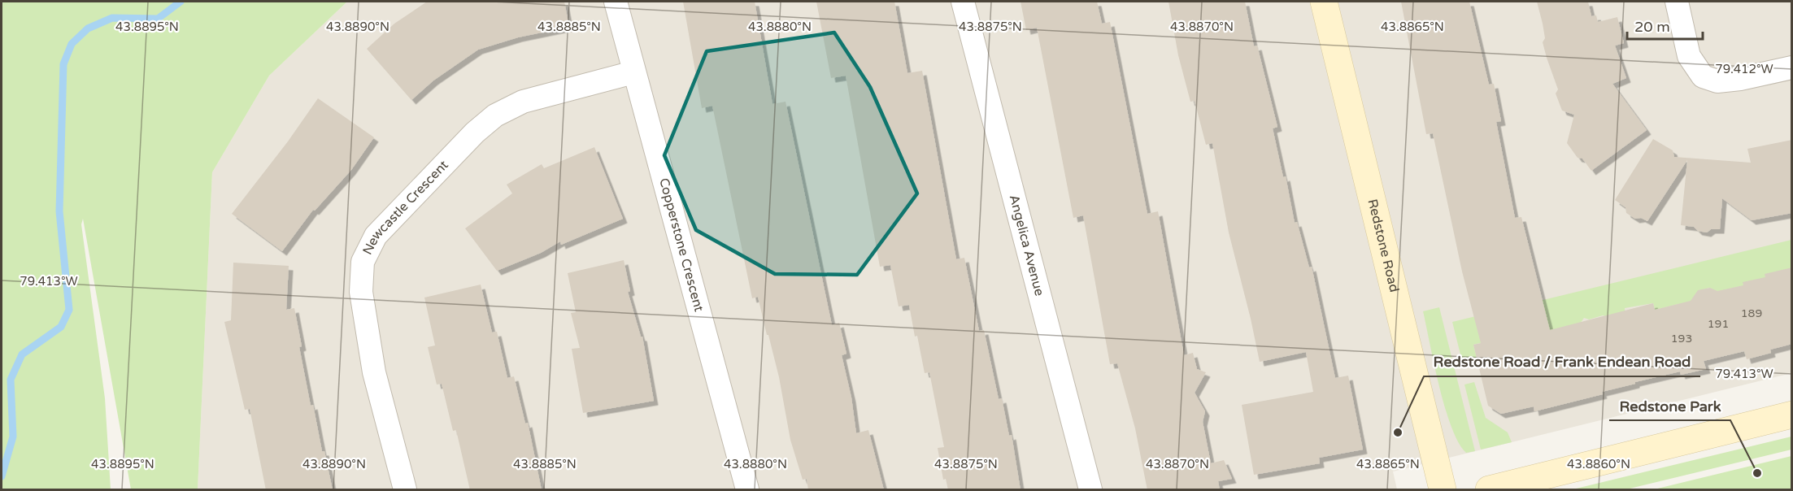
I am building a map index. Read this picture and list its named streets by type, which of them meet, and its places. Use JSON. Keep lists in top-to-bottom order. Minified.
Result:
{"streets":{"street":["Newcastle Crescent","Copperstone Crescent","Angelica Avenue","Redstone Road"]},"crossings":[["Newcastle Crescent","Copperstone Crescent"]],"places":["Redstone Road / Frank Endean Road","Redstone Park"],"house_numbers":["189","191","193"],"scale_bar":"20 m","coordinates":["43.8895°N","43.8890°N","43.8885°N","43.8880°N","43.8875°N","43.8870°N","43.8865°N","79.412°W","79.413°W","43.8860°N"]}
